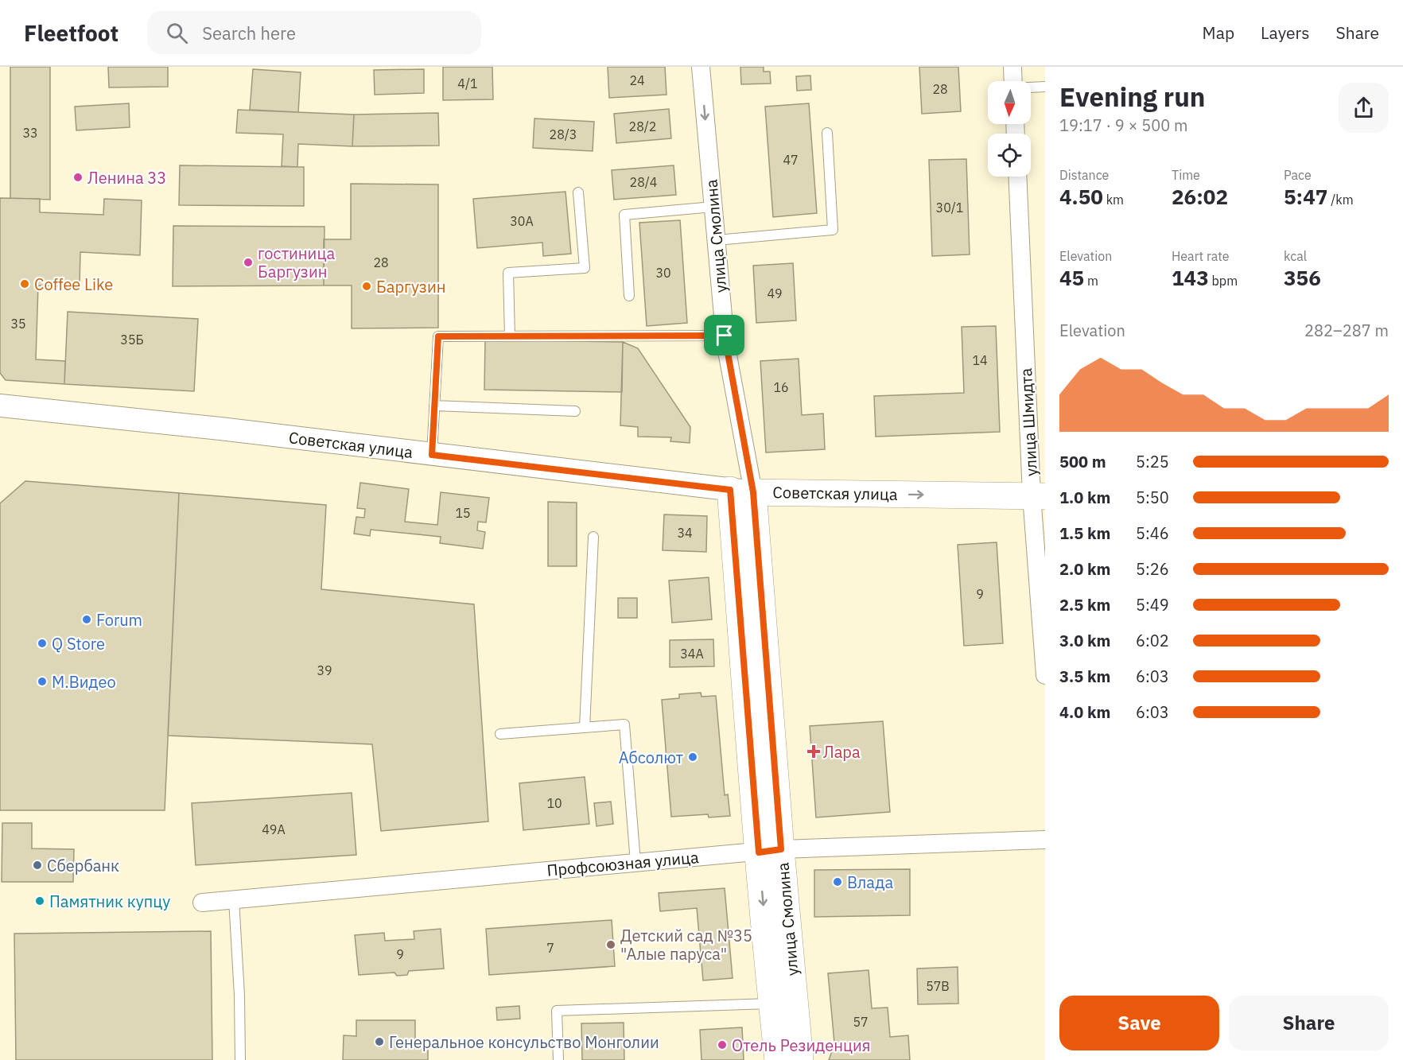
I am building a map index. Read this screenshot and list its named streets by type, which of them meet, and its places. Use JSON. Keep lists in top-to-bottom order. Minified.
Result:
{"streets":{"main road":["улица Смолина","Советская улица"],"street":["улица Шмидта","Профсоюзная улица"]},"crossings":[["улица Смолина","Советская улица"],["улица Смолина","Профсоюзная улица"],["улица Шмидта","Советская улица"]],"places":{"other":["Ленина 33","гостиница Баргузин","Coffee Like","Баргузин","Forum","Q Store","М.Видео","Абсолют","Сбербанк","Влада","Памятник купцу","Детский сад №35 \"Алые паруса\"","Генеральное консульство Монголии","Отель Резиденция"],"health":["Лара"]},"house_numbers":["24","4/1","28","28/2","33","28/3","47","28/4","30/1","30А","28","30","49","35","35Б","14","16","15","34","9","34А","39","10","49А","7","9","57В","57"],"north":"bottom","page":{"header":"Fleetfoot","search":"Search here","nav":["Map","Layers","Share"],"heading":["Evening run","19:17 · 9 × 500 m"],"stats":[["Distance","4.50 km"],["Time","26:02"],["Pace","5:47 /km"],["Elevation","45 m"],["Heart rate","143 bpm"],["kcal","356"]],"chart":["Elevation","282–287 m"],"list":[{"name":"500 m","note":"5:25"},{"name":"1.0 km","note":"5:50"},{"name":"1.5 km","note":"5:46"},{"name":"2.0 km","note":"5:26"},{"name":"2.5 km","note":"5:49"},{"name":"3.0 km","note":"6:02"},{"name":"3.5 km","note":"6:03"},{"name":"4.0 km","note":"6:03"}],"buttons":["Save","Share"]}}
